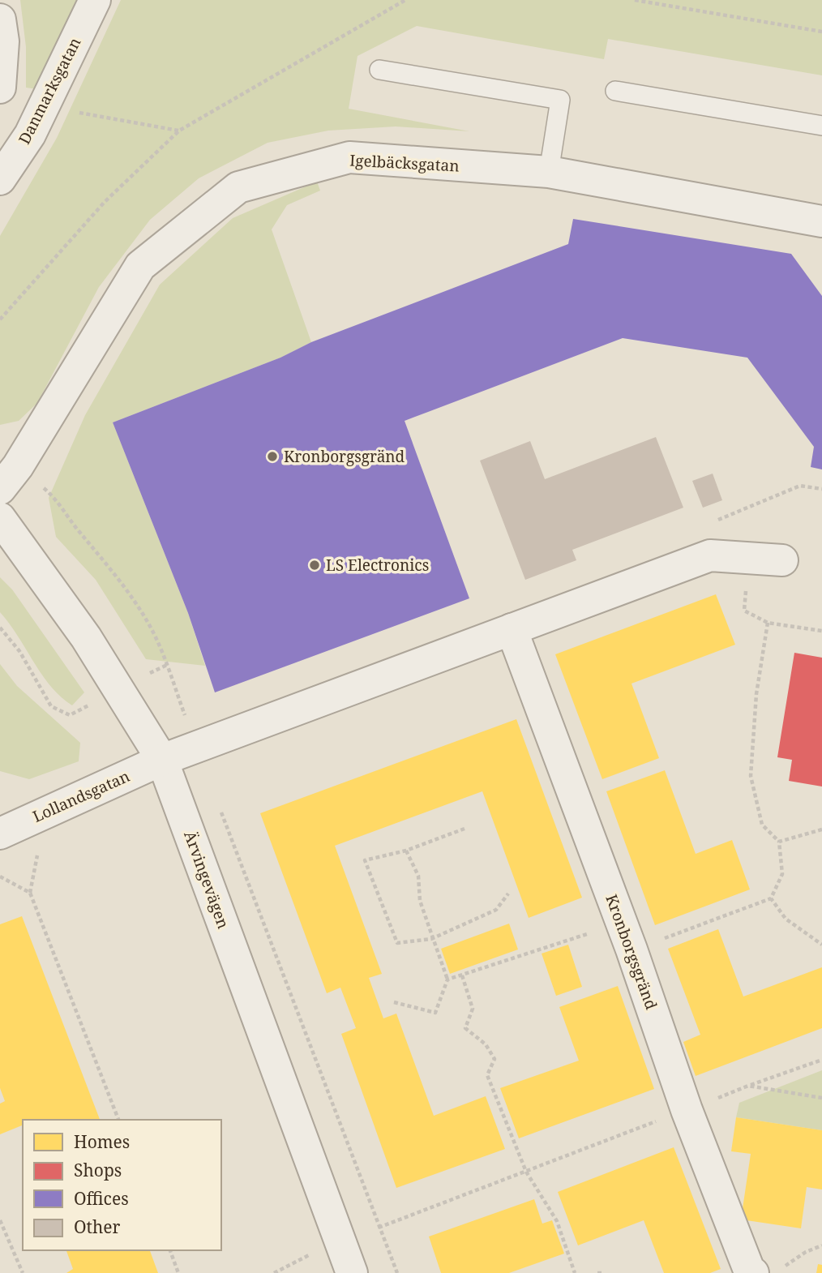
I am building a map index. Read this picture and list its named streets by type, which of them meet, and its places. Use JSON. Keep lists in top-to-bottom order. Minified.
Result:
{"streets":{"street":["Danmarksgatan","Igelbäcksgatan","Lollandsgatan","Ärvingevägen","Kronborgsgränd"]},"crossings":[["Lollandsgatan","Ärvingevägen"]],"places":["Kronborgsgränd","LS Electronics"],"legend":["Homes","Shops","Offices","Other"]}
